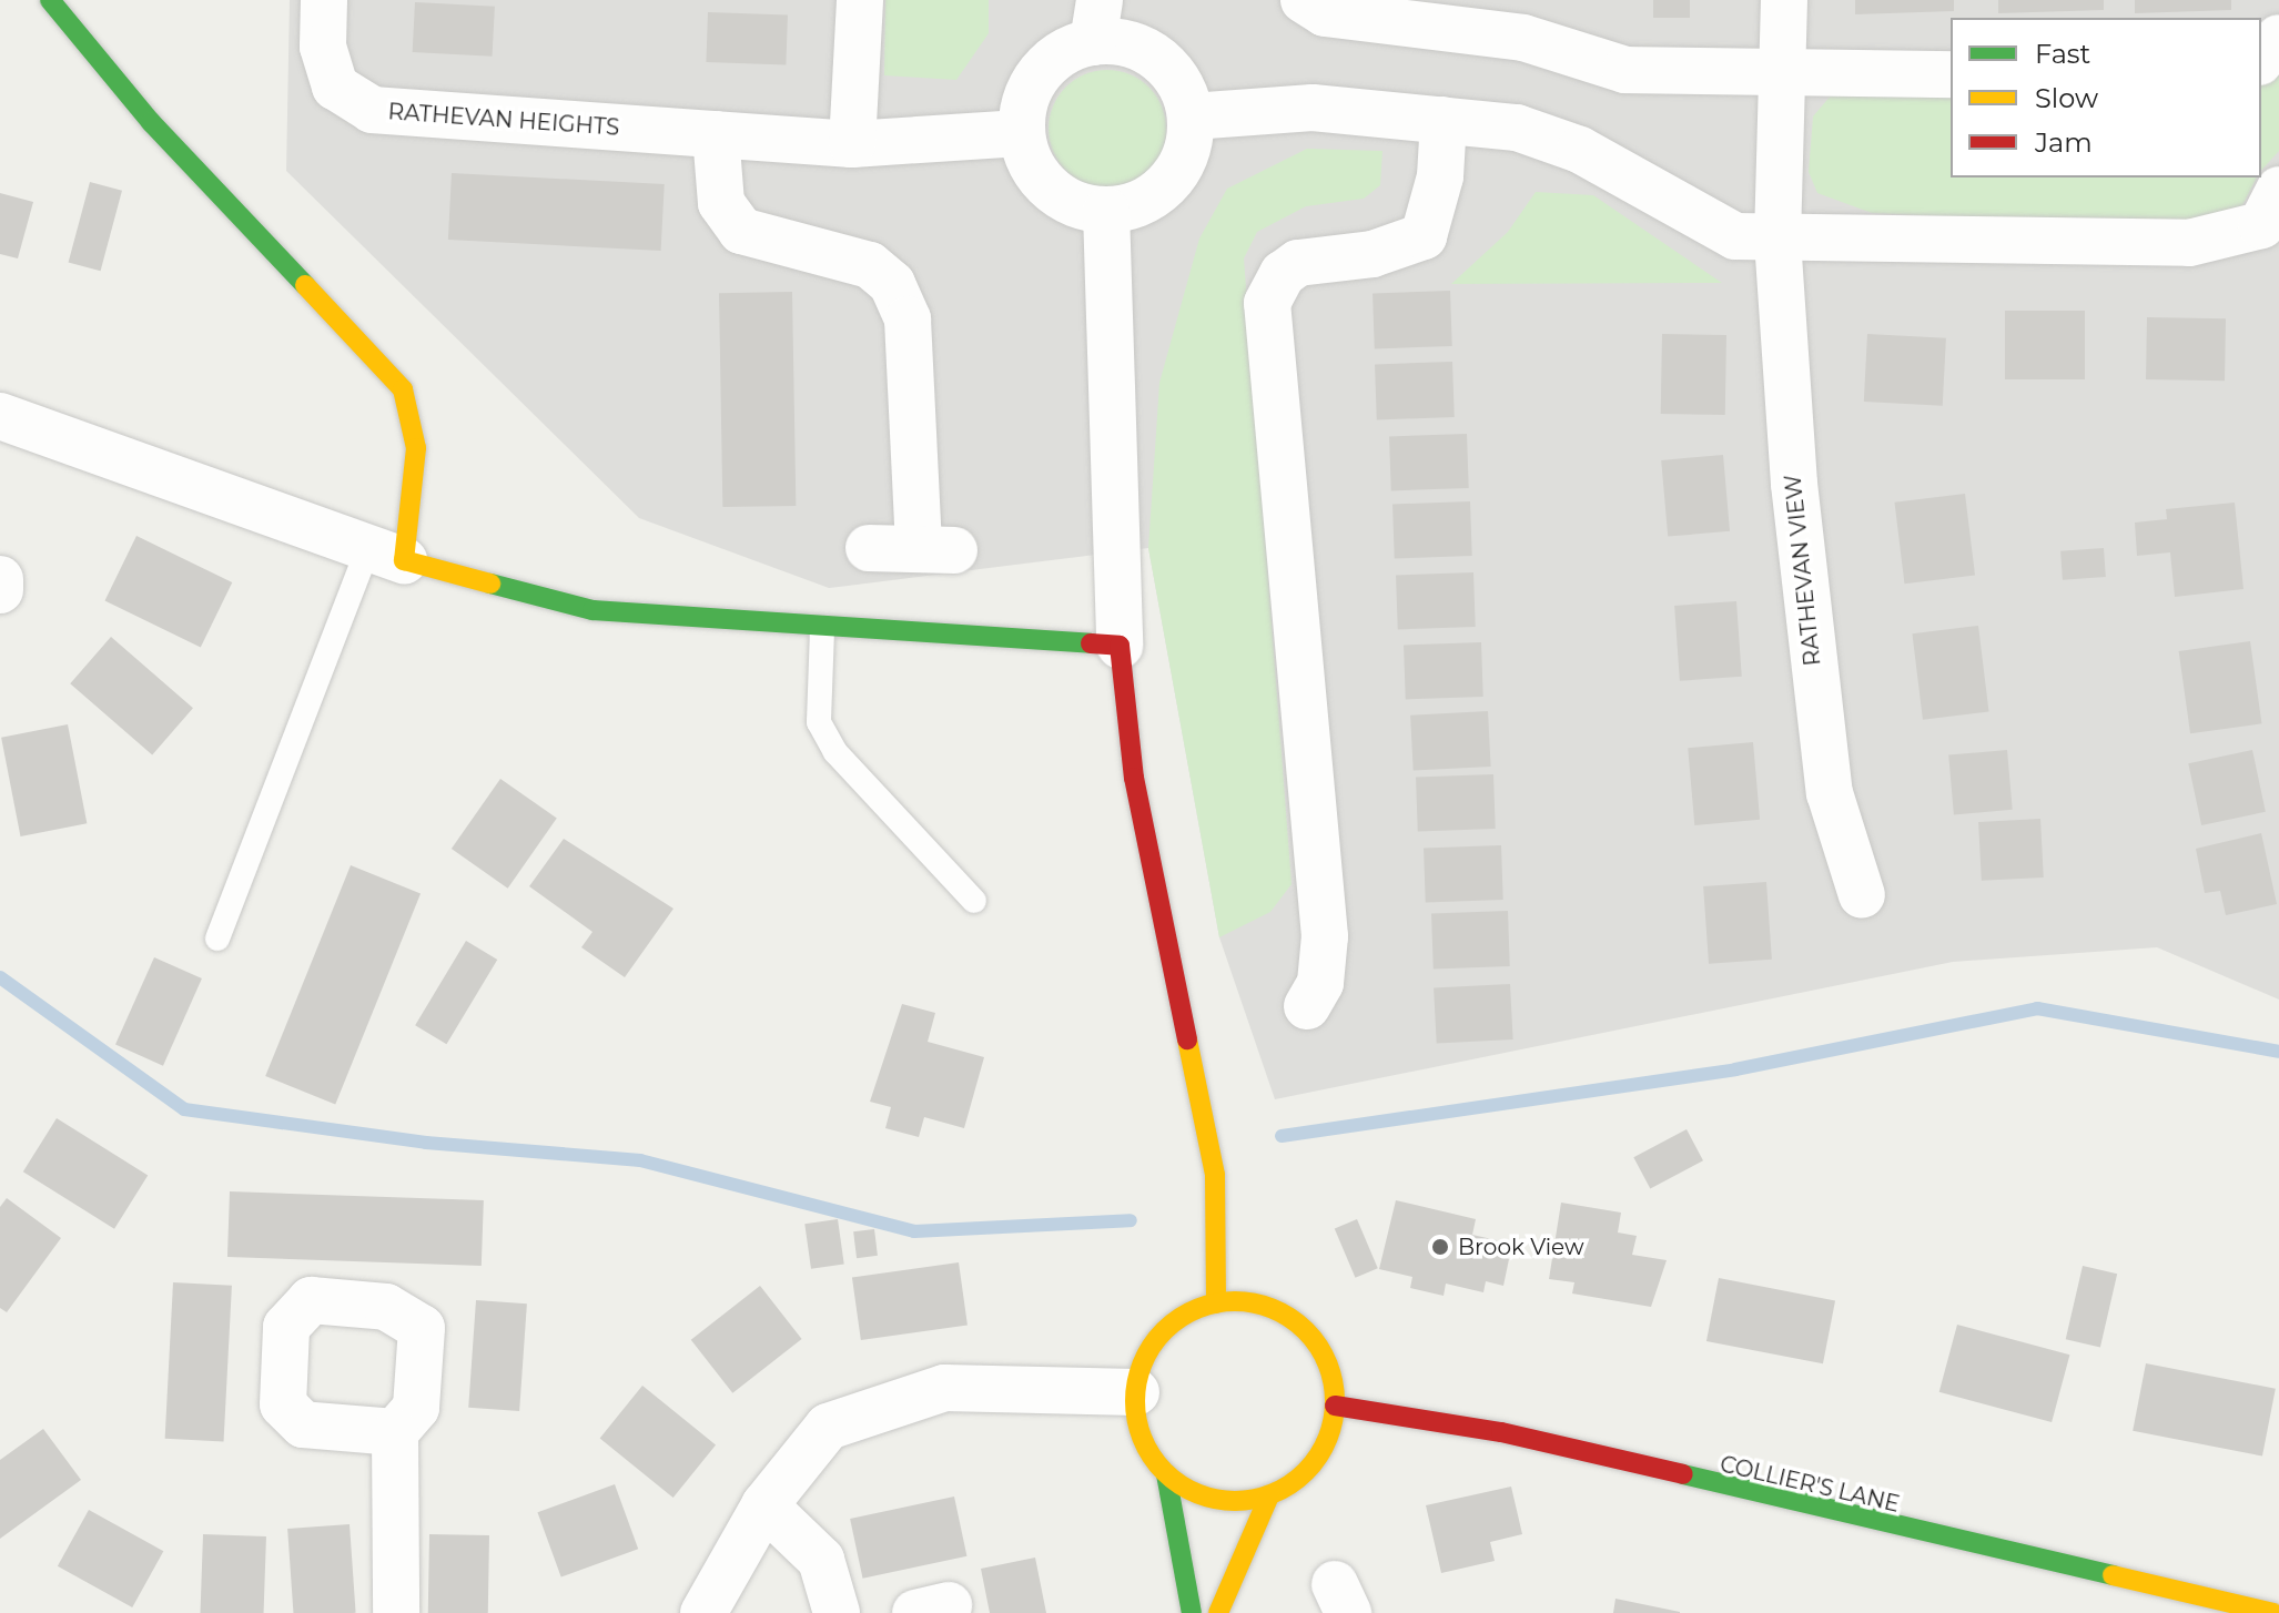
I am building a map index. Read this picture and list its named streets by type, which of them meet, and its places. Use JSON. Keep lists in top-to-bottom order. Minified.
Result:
{"streets":{"street":["RATHEVAN HEIGHTS","RATHEVAN VIEW","COLLIER'S LANE"]},"places":["Brook View"],"legend":["Fast","Slow","Jam"]}
